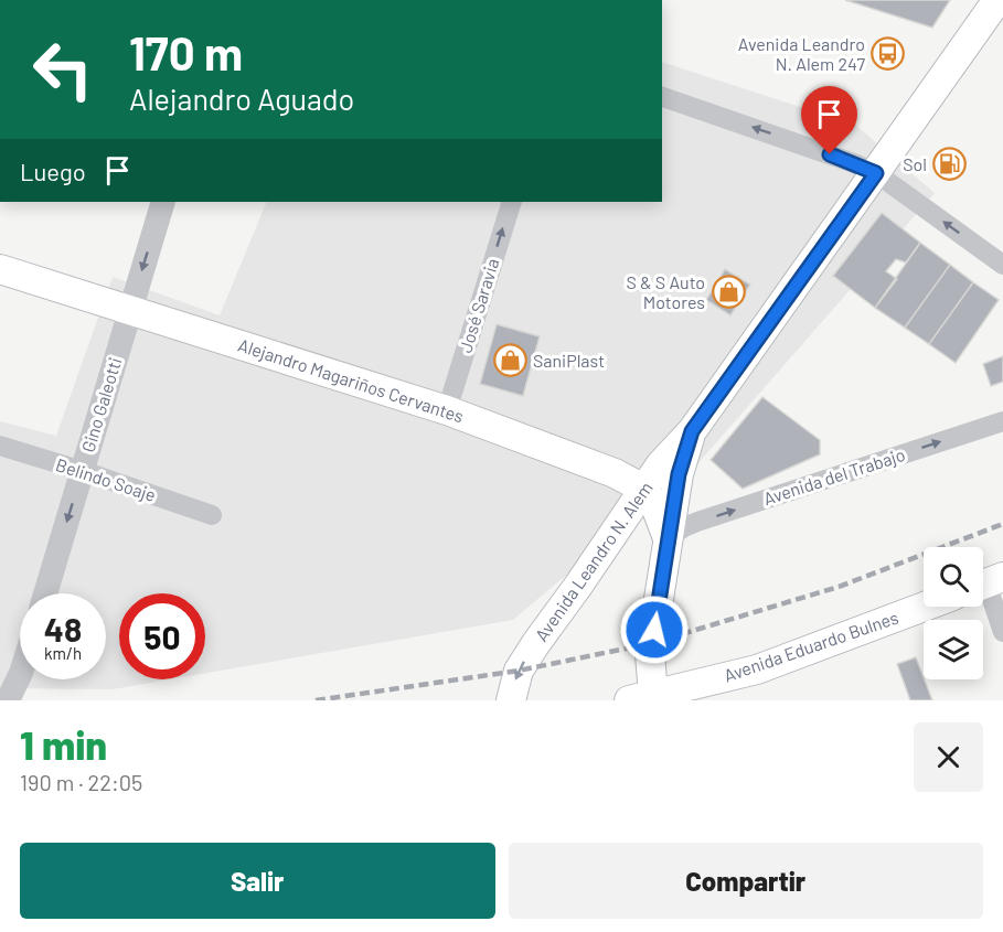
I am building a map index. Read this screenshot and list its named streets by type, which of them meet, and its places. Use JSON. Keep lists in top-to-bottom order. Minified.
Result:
{"streets":{"main road":["Alejandro Magariños Cervantes","Avenida Leandro N. Alem","Avenida Eduardo Bulnes"],"street":["José Saravia","Gino Galeotti","Avenida del Trabajo","Belindo Soaje"]},"crossings":[["José Saravia","Alejandro Magariños Cervantes"],["Alejandro Magariños Cervantes","Gino Galeotti"],["Alejandro Magariños Cervantes","Avenida Leandro N. Alem"],["Gino Galeotti","Belindo Soaje"],["Avenida del Trabajo","Avenida Leandro N. Alem"],["Avenida Leandro N. Alem","Avenida Eduardo Bulnes"]],"one_way":["José Saravia","Gino Galeotti","Avenida del Trabajo"],"places":{"bus stop":["Avenida Leandro N. Alem 247"],"fuel station":["Sol"],"shop":["S & S Auto Motores","SaniPlast"]},"page":{"turn":["170 m","Alejandro Aguado"],"then":"Luego","speed":"48 km/h","limit":"50","heading":["1 min","190 m · 22:05"],"buttons":["Salir","Compartir"]}}
